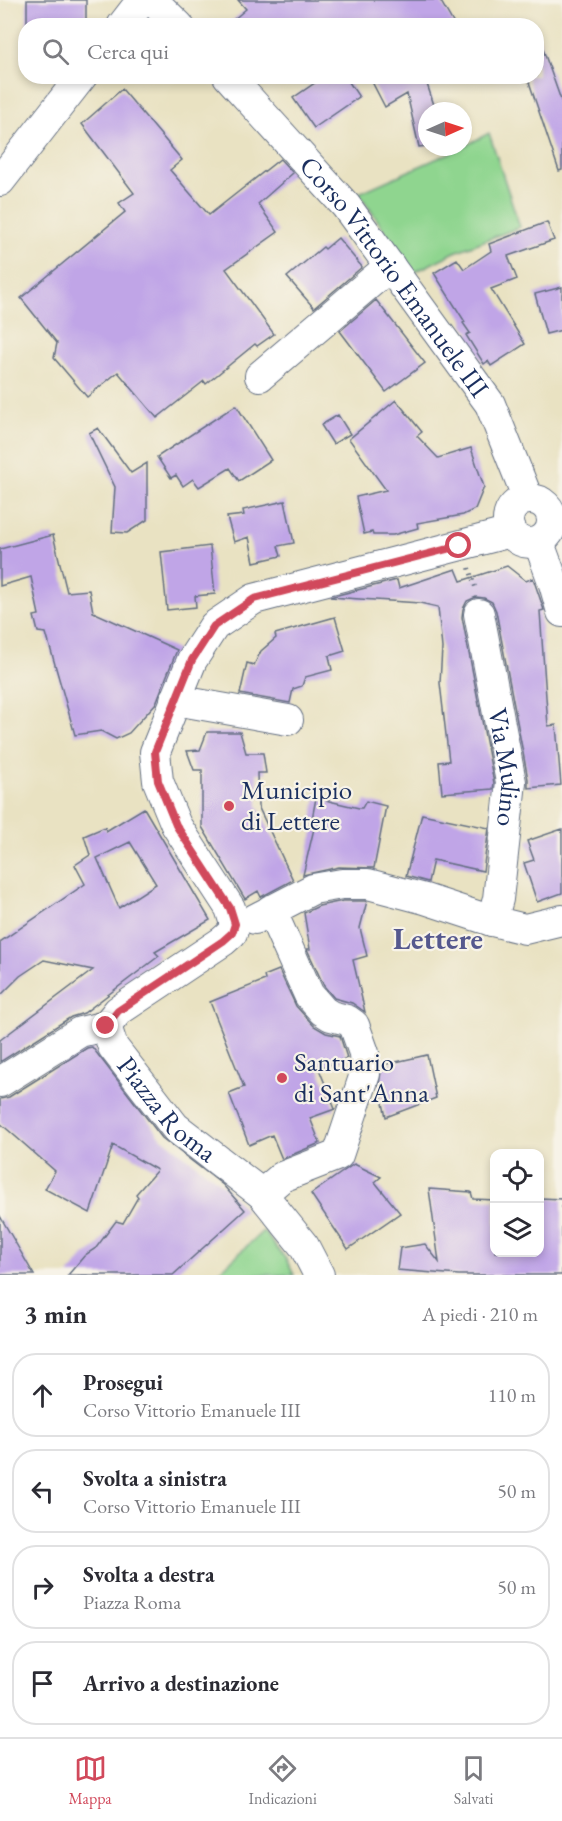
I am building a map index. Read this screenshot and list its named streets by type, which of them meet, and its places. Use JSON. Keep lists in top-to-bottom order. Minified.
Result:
{"streets":{"street":["Corso Vittorio Emanuele III","Via Mulino","Piazza Roma"]},"districts":["Lettere"],"places":["Municipio di Lettere","Santuario di Sant'Anna"],"north":"right","page":{"search":"Cerca qui","heading":["3 min","A piedi · 210 m"],"list":[["Prosegui","Corso Vittorio Emanuele III","110 m"],["Svolta a sinistra","Corso Vittorio Emanuele III","50 m"],["Svolta a destra","Piazza Roma","50 m"],"Arrivo a destinazione"],"nav":["Mappa","Indicazioni","Salvati"]}}
